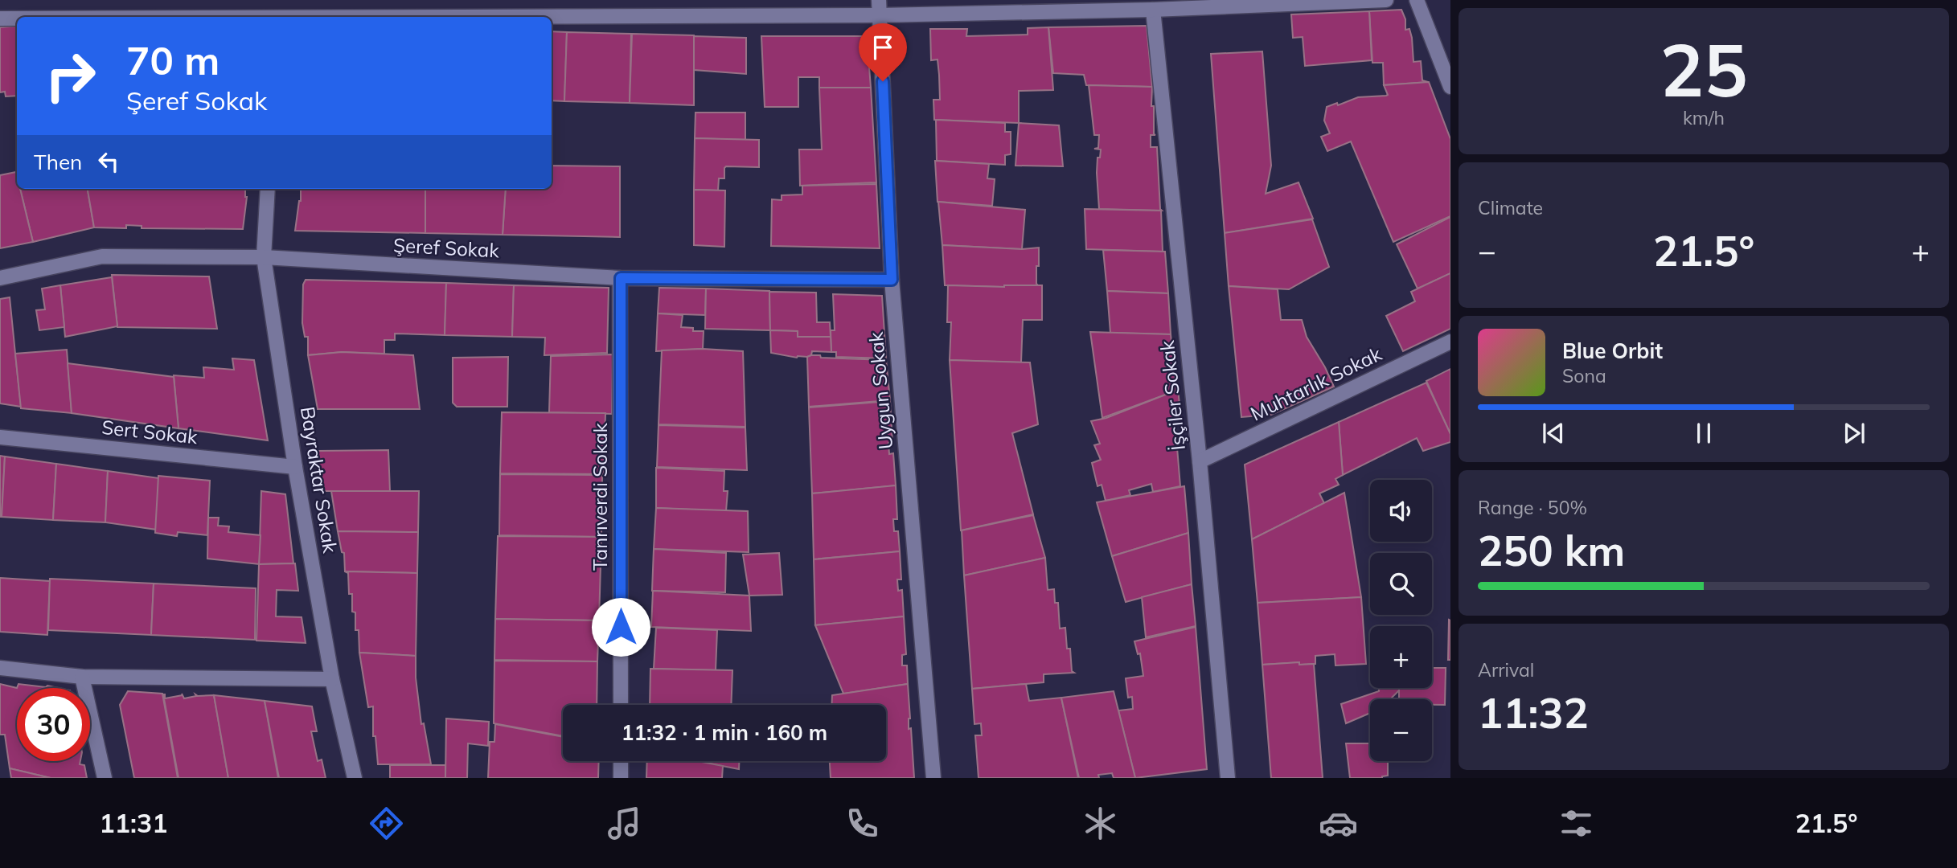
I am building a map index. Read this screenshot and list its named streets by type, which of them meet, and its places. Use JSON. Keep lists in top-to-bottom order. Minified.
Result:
{"streets":{"street":["Şeref Sokak","Muhtarlık Sokak","Uygun Sokak","İşçiler Sokak","Sert Sokak","Bayraktar Sokak","Tanrıverdi Sokak"]},"crossings":[["Şeref Sokak","Uygun Sokak"],["Şeref Sokak","Bayraktar Sokak"],["Şeref Sokak","Tanrıverdi Sokak"],["Muhtarlık Sokak","İşçiler Sokak"],["Sert Sokak","Bayraktar Sokak"]],"page":{"tile":[["25","km/h"],"Climate",["Range · 50%","250 km"],["Arrival","11:32"]],"turn":["70 m","Şeref Sokak"],"then":"Then","heat":["−","21.5°","+"],"song":["Blue Orbit","Sona"],"map_buttons":["+","−"],"limit":"30","trip":"11:32 · 1 min · 160 m","tabs":["11:31","21.5°"]}}
